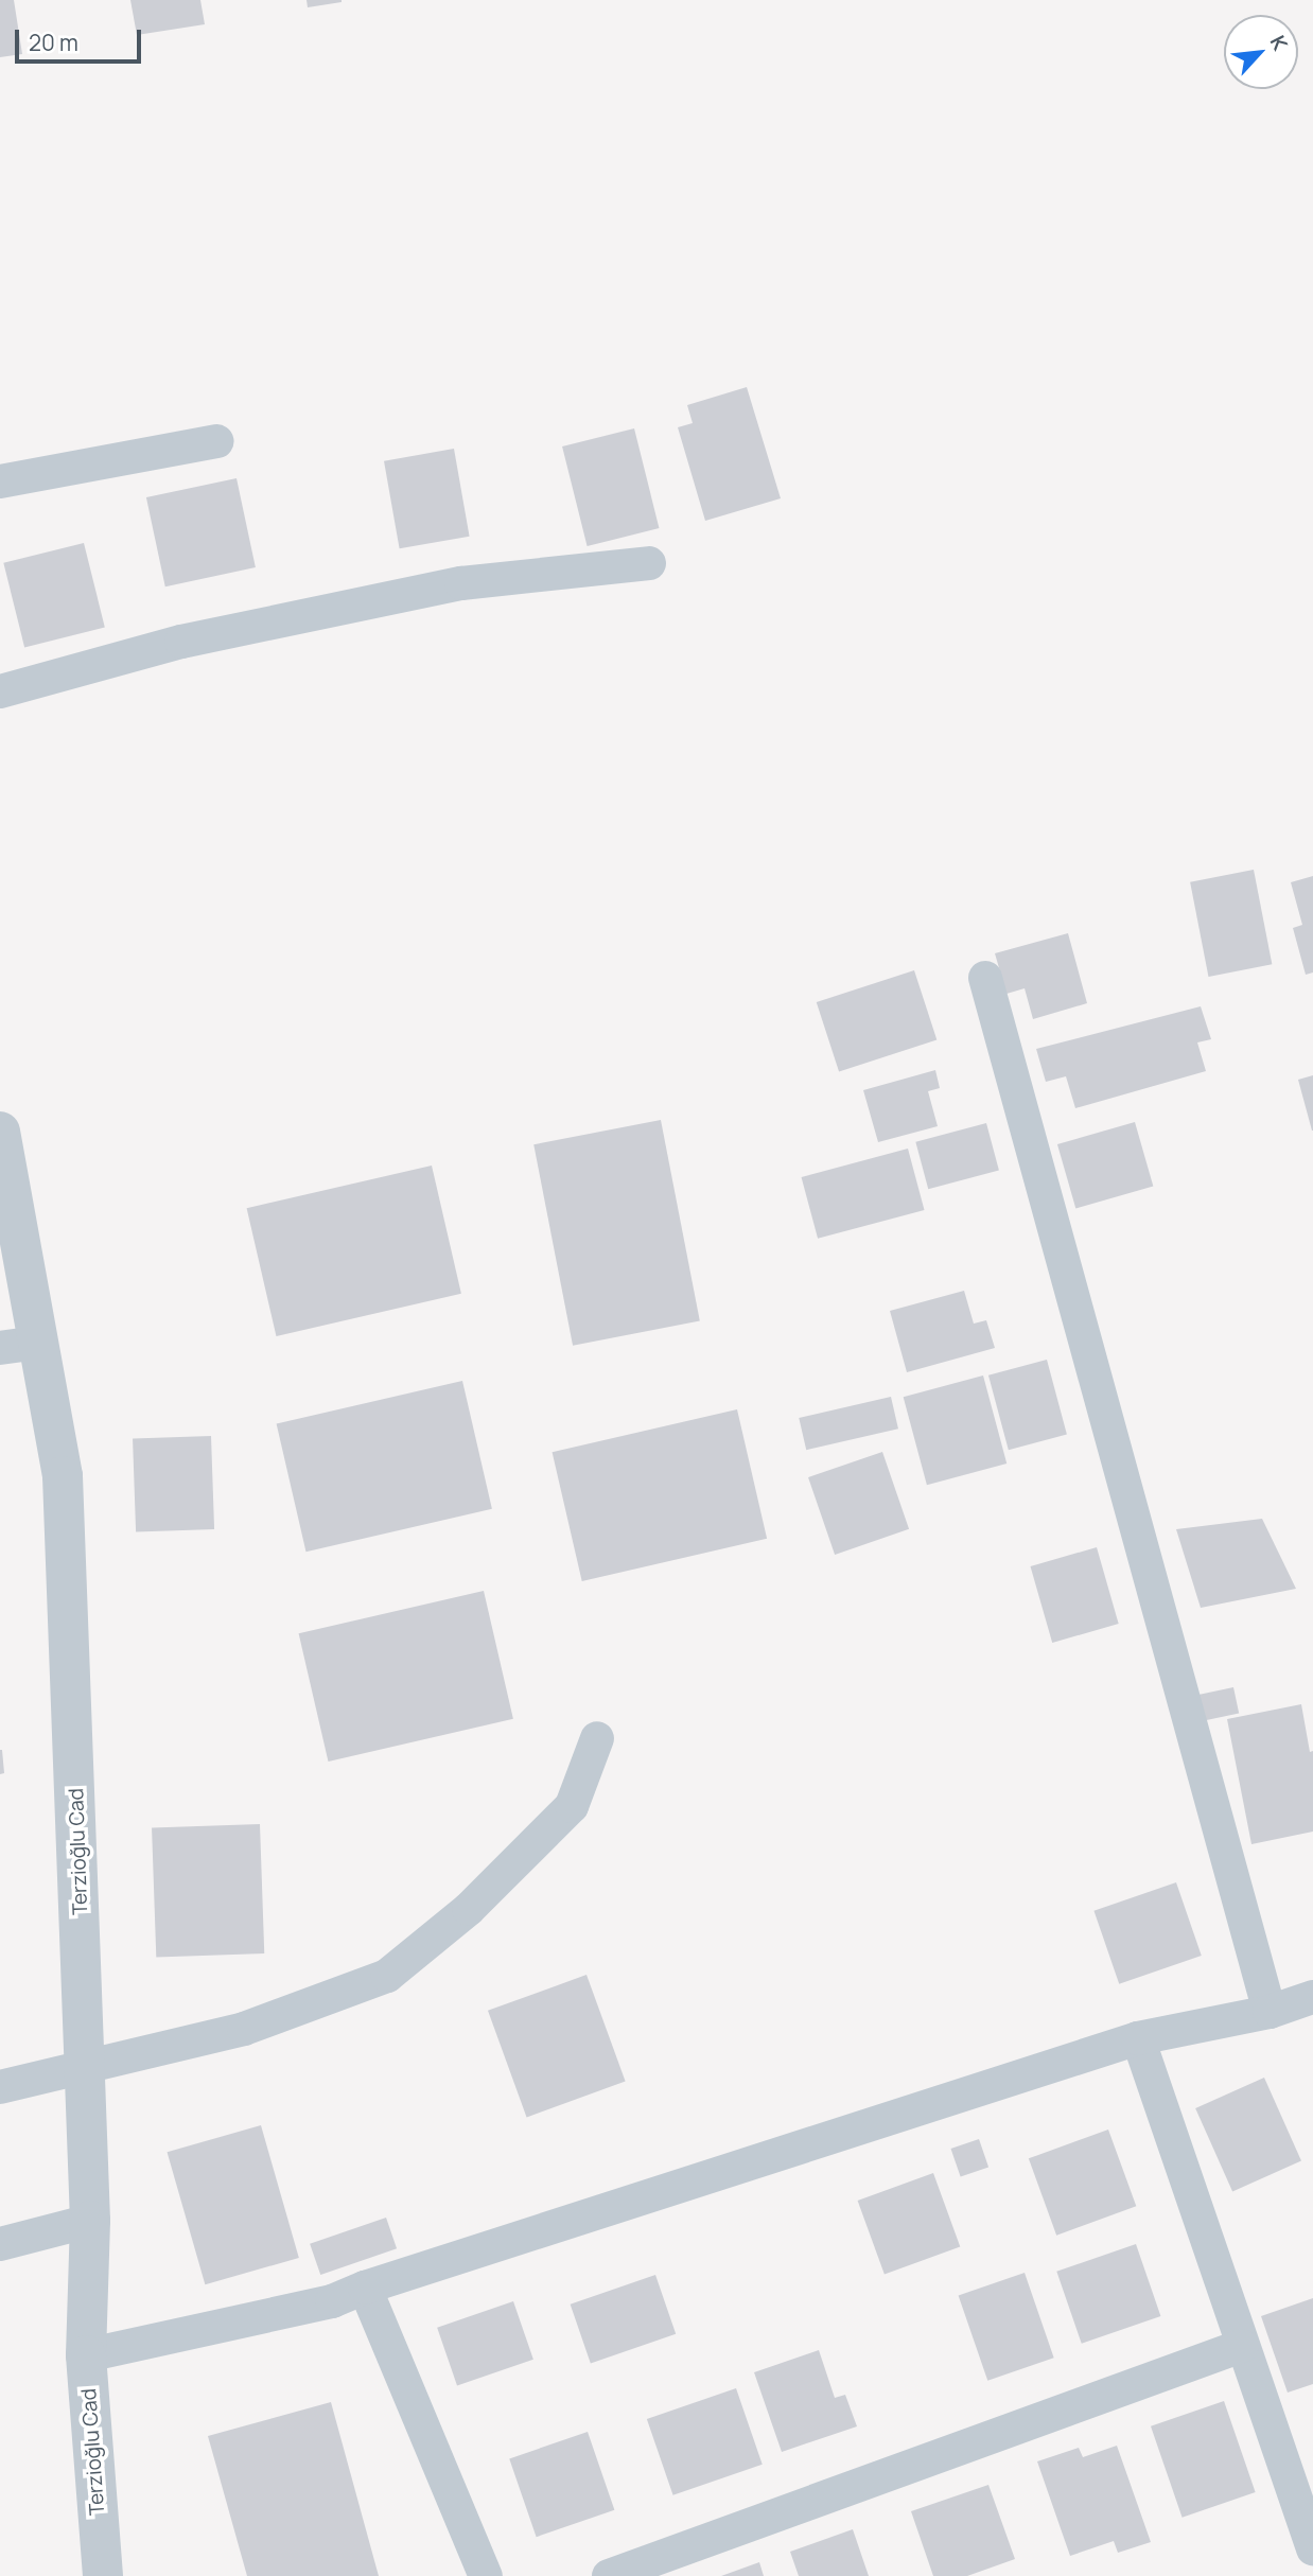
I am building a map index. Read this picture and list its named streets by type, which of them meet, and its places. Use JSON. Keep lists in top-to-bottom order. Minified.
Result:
{"streets":{"street":["Terzioğlu Cad"]},"scale_bar":"20 m","north":"top right"}
